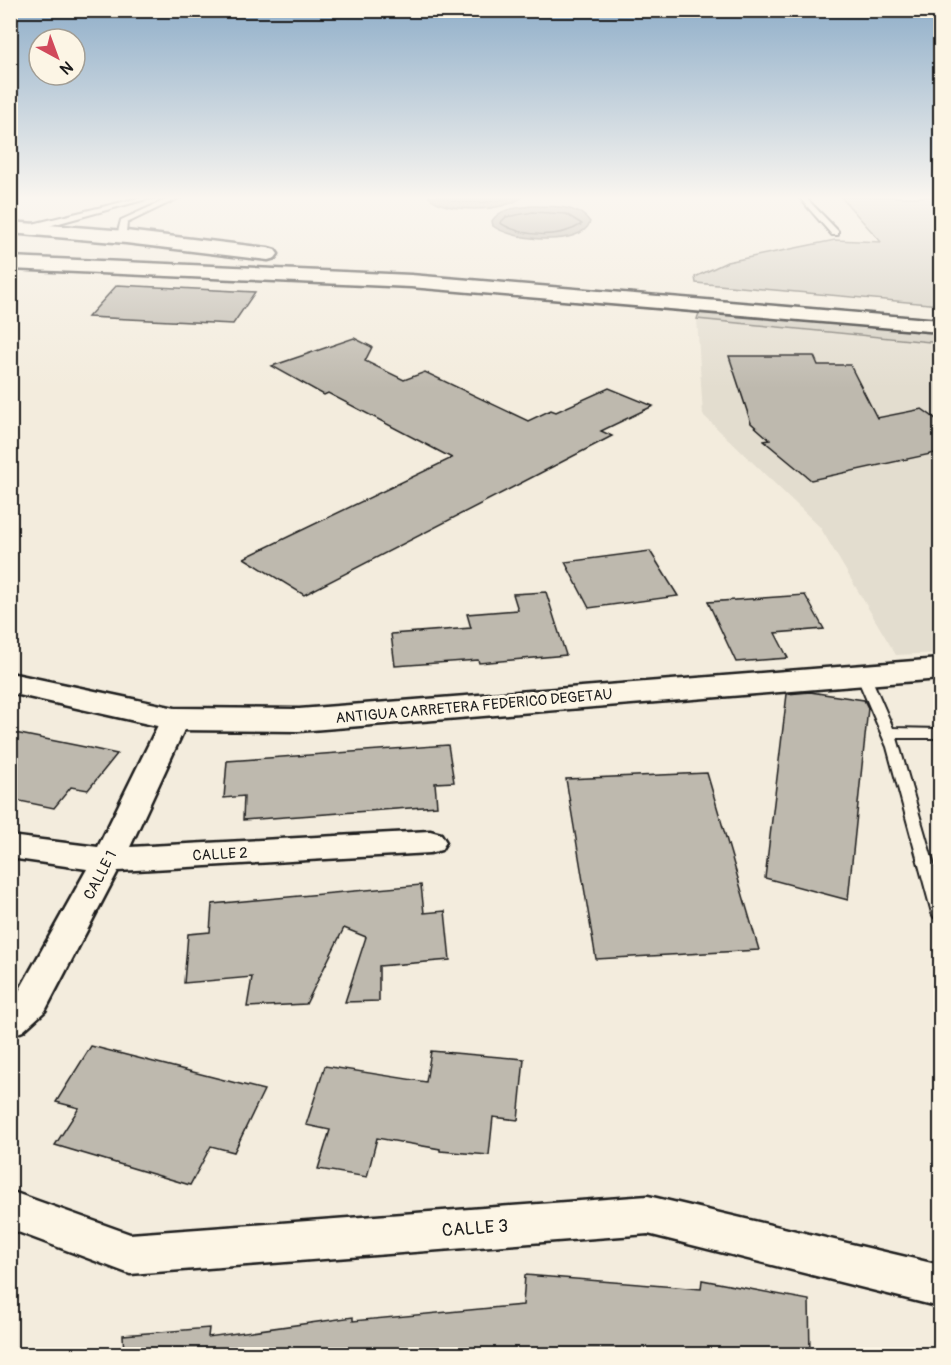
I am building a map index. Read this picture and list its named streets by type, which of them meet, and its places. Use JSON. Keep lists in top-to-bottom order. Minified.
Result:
{"streets":{"main road":["ANTIGUA CARRETERA FEDERICO DEGETAU"],"street":["CALLE 2","CALLE 1","CALLE 3"]},"crossings":[["ANTIGUA CARRETERA FEDERICO DEGETAU","CALLE 1"],["CALLE 2","CALLE 1"]],"north":"bottom right"}
